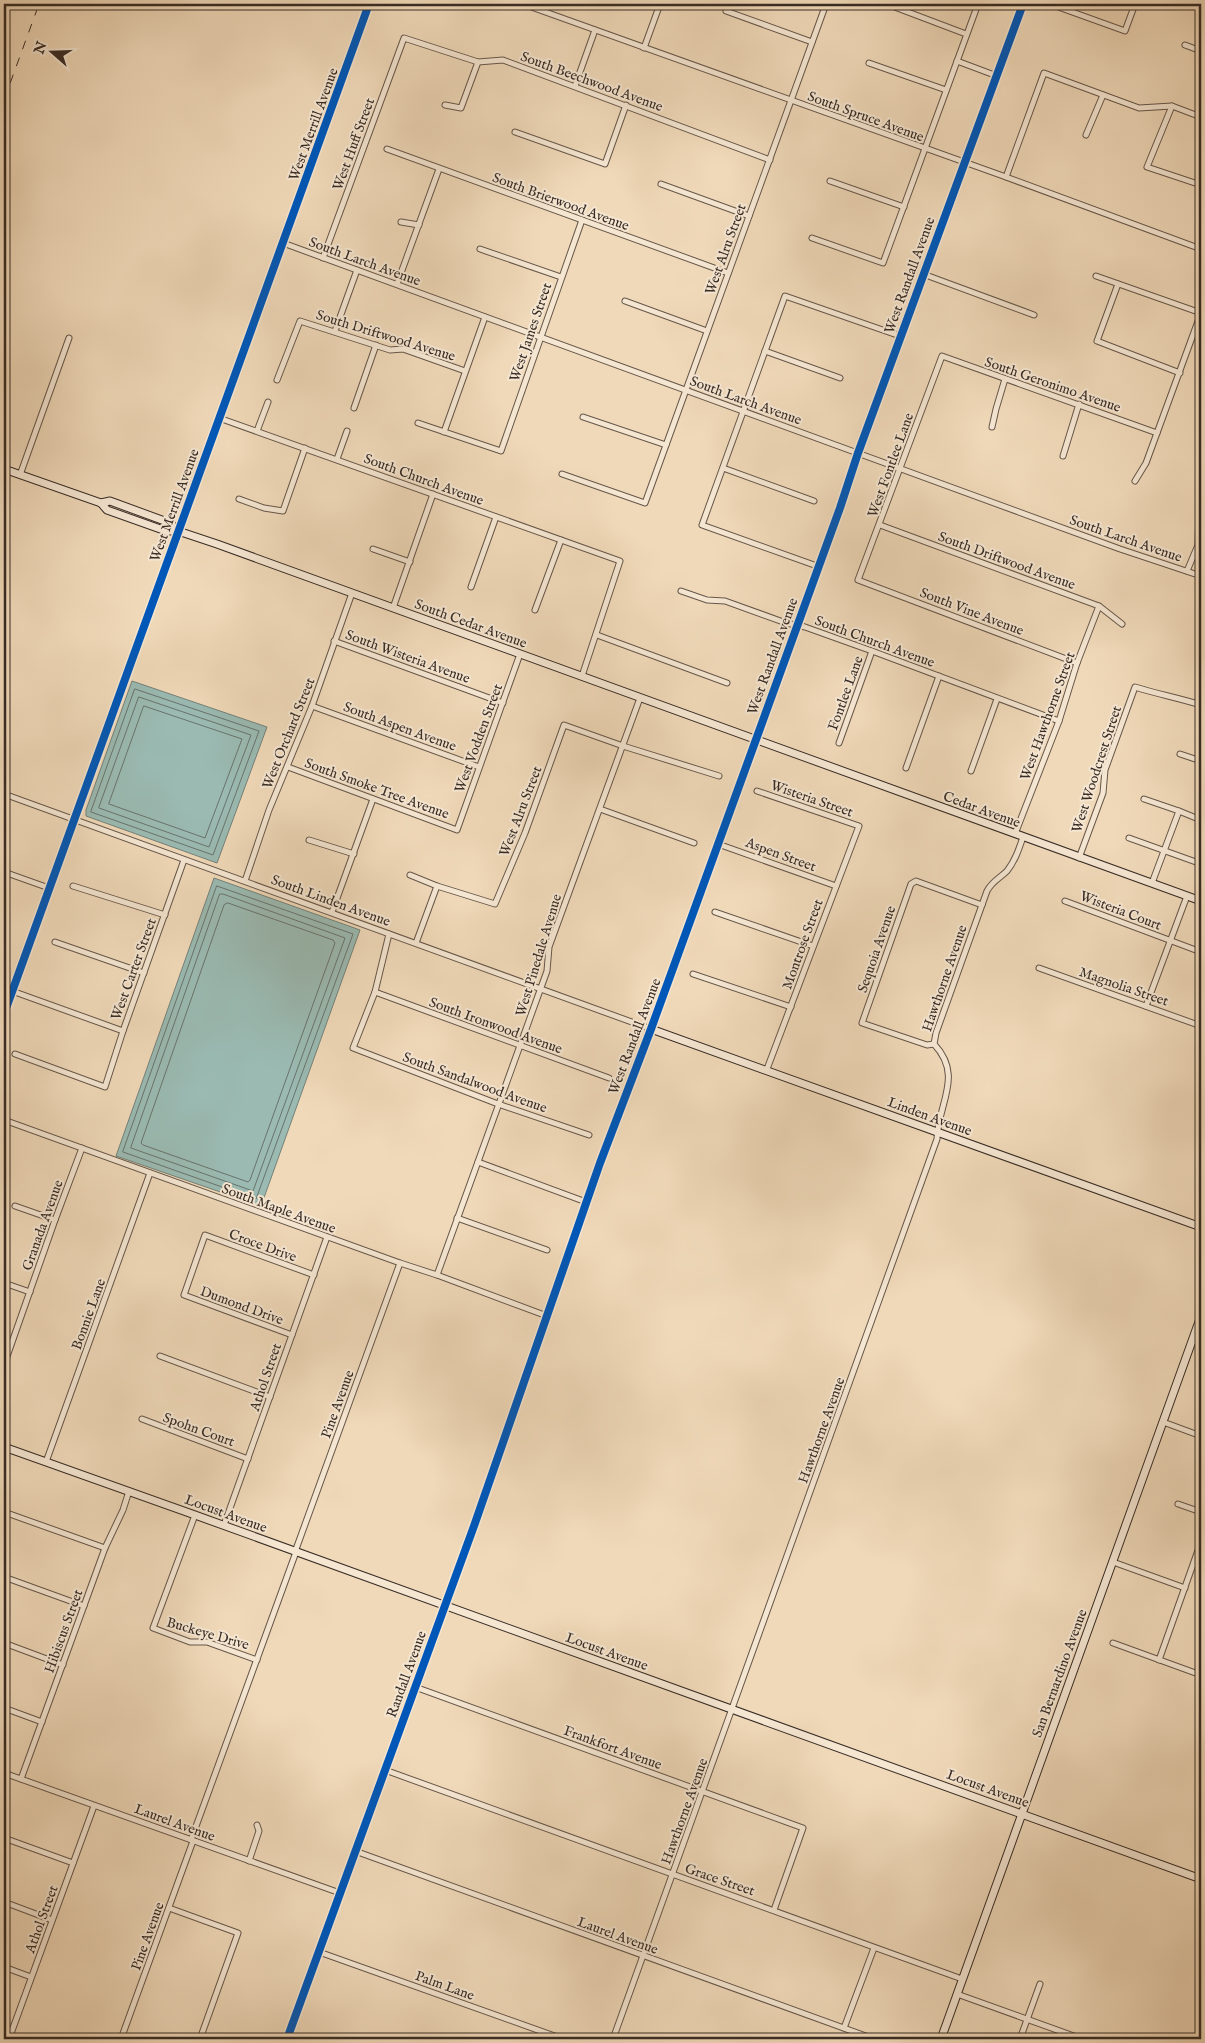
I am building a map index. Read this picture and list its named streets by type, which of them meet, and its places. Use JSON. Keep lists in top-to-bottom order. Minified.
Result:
{"streets":{"street":["South Beechwood Avenue","South Spruce Avenue","West Merrill Avenue","West Huff Street","South Brierwood Avenue","West Alru Street","South Larch Avenue","West Randall Avenue","West James Street","South Driftwood Avenue","South Geronimo Avenue","West Fontlee Lane","South Church Avenue","South Vine Avenue","South Cedar Avenue","South Wisteria Avenue","Fontlee Lane","West Hawthorne Street","South Aspen Avenue","West Orchard Street","West Vodden Street","West Woodcrest Street","South Smoke Tree Avenue","Wisteria Street","Cedar Avenue","Aspen Street","South Linden Avenue","Wisteria Court","Montrose Street","Sequoia Avenue","West Pinedale Avenue","West Carter Street","Hawthorne Avenue","Magnolia Street","South Ironwood Avenue","South Sandalwood Avenue","Linden Avenue","South Maple Avenue","Granada Avenue","Croce Drive","Dumond Drive","Bonnie Lane","Athol Street","Pine Avenue","Spohn Court","Locust Avenue","Hibiscus Street","Buckeye Drive","San Bernardino Avenue","Randall Avenue","Frankfort Avenue","Laurel Avenue","Grace Street","Palm Lane"]},"crossings":[["South Beechwood Avenue","West Huff Street"],["South Beechwood Avenue","West Alru Street"],["South Spruce Avenue","West Alru Street"],["South Spruce Avenue","West Randall Avenue"],["West Merrill Avenue","South Larch Avenue"],["West Merrill Avenue","South Church Avenue"],["West Merrill Avenue","South Cedar Avenue"],["West Merrill Avenue","South Linden Avenue"],["West Huff Street","South Larch Avenue"],["South Brierwood Avenue","West Alru Street"],["South Brierwood Avenue","West James Street"],["West Alru Street","South Larch Avenue"],["West Alru Street","West Pinedale Avenue"],["South Larch Avenue","West Randall Avenue"],["South Larch Avenue","West James Street"],["South Larch Avenue","West Fontlee Lane"],["West Randall Avenue","South Church Avenue"],["West Randall Avenue","South Cedar Avenue"],["West Randall Avenue","Cedar Avenue"],["West Randall Avenue","Aspen Street"],["West Randall Avenue","South Linden Avenue"],["West Randall Avenue","Linden Avenue"],["West Randall Avenue","South Maple Avenue"],["West Randall Avenue","Randall Avenue"],["South Driftwood Avenue","West Fontlee Lane"],["South Driftwood Avenue","West Hawthorne Street"],["South Geronimo Avenue","West Fontlee Lane"],["West Fontlee Lane","South Vine Avenue"],["South Church Avenue","Fontlee Lane"],["South Church Avenue","West Hawthorne Street"],["South Vine Avenue","West Hawthorne Street"],["South Cedar Avenue","West Orchard Street"],["South Cedar Avenue","West Vodden Street"],["South Cedar Avenue","Cedar Avenue"],["South Cedar Avenue","West Pinedale Avenue"],["South Wisteria Avenue","West Orchard Street"],["South Wisteria Avenue","West Vodden Street"],["West Hawthorne Street","Cedar Avenue"],["West Hawthorne Street","Hawthorne Avenue"],["South Aspen Avenue","West Orchard Street"],["South Aspen Avenue","West Vodden Street"],["West Orchard Street","South Smoke Tree Avenue"],["West Orchard Street","South Linden Avenue"],["West Vodden Street","South Smoke Tree Avenue"],["West Woodcrest Street","Cedar Avenue"],["Wisteria Street","Montrose Street"],["Cedar Avenue","Hawthorne Avenue"],["Aspen Street","Montrose Street"],["South Linden Avenue","West Pinedale Avenue"],["South Linden Avenue","West Carter Street"],["South Linden Avenue","Linden Avenue"],["Montrose Street","Linden Avenue"],["Sequoia Avenue","Hawthorne Avenue"],["West Pinedale Avenue","South Ironwood Avenue"],["West Pinedale Avenue","South Sandalwood Avenue"],["West Pinedale Avenue","South Maple Avenue"],["Hawthorne Avenue","Linden Avenue"],["Hawthorne Avenue","Locust Avenue"],["Hawthorne Avenue","Frankfort Avenue"],["Hawthorne Avenue","Laurel Avenue"],["Hawthorne Avenue","Grace Street"],["South Ironwood Avenue","South Sandalwood Avenue"],["South Maple Avenue","Granada Avenue"],["South Maple Avenue","Bonnie Lane"],["South Maple Avenue","Athol Street"],["South Maple Avenue","Pine Avenue"],["South Maple Avenue","Randall Avenue"],["Croce Drive","Dumond Drive"],["Croce Drive","Athol Street"],["Dumond Drive","Athol Street"],["Bonnie Lane","Locust Avenue"],["Athol Street","Spohn Court"],["Athol Street","Locust Avenue"],["Athol Street","Laurel Avenue"],["Pine Avenue","Locust Avenue"],["Pine Avenue","Buckeye Drive"],["Pine Avenue","Laurel Avenue"],["Locust Avenue","Hibiscus Street"],["Locust Avenue","Buckeye Drive"],["Locust Avenue","San Bernardino Avenue"],["Locust Avenue","Randall Avenue"],["Hibiscus Street","Laurel Avenue"],["San Bernardino Avenue","Grace Street"],["Randall Avenue","Frankfort Avenue"],["Randall Avenue","Laurel Avenue"],["Randall Avenue","Grace Street"],["Randall Avenue","Palm Lane"],["Frankfort Avenue","Grace Street"]],"north":"left"}
